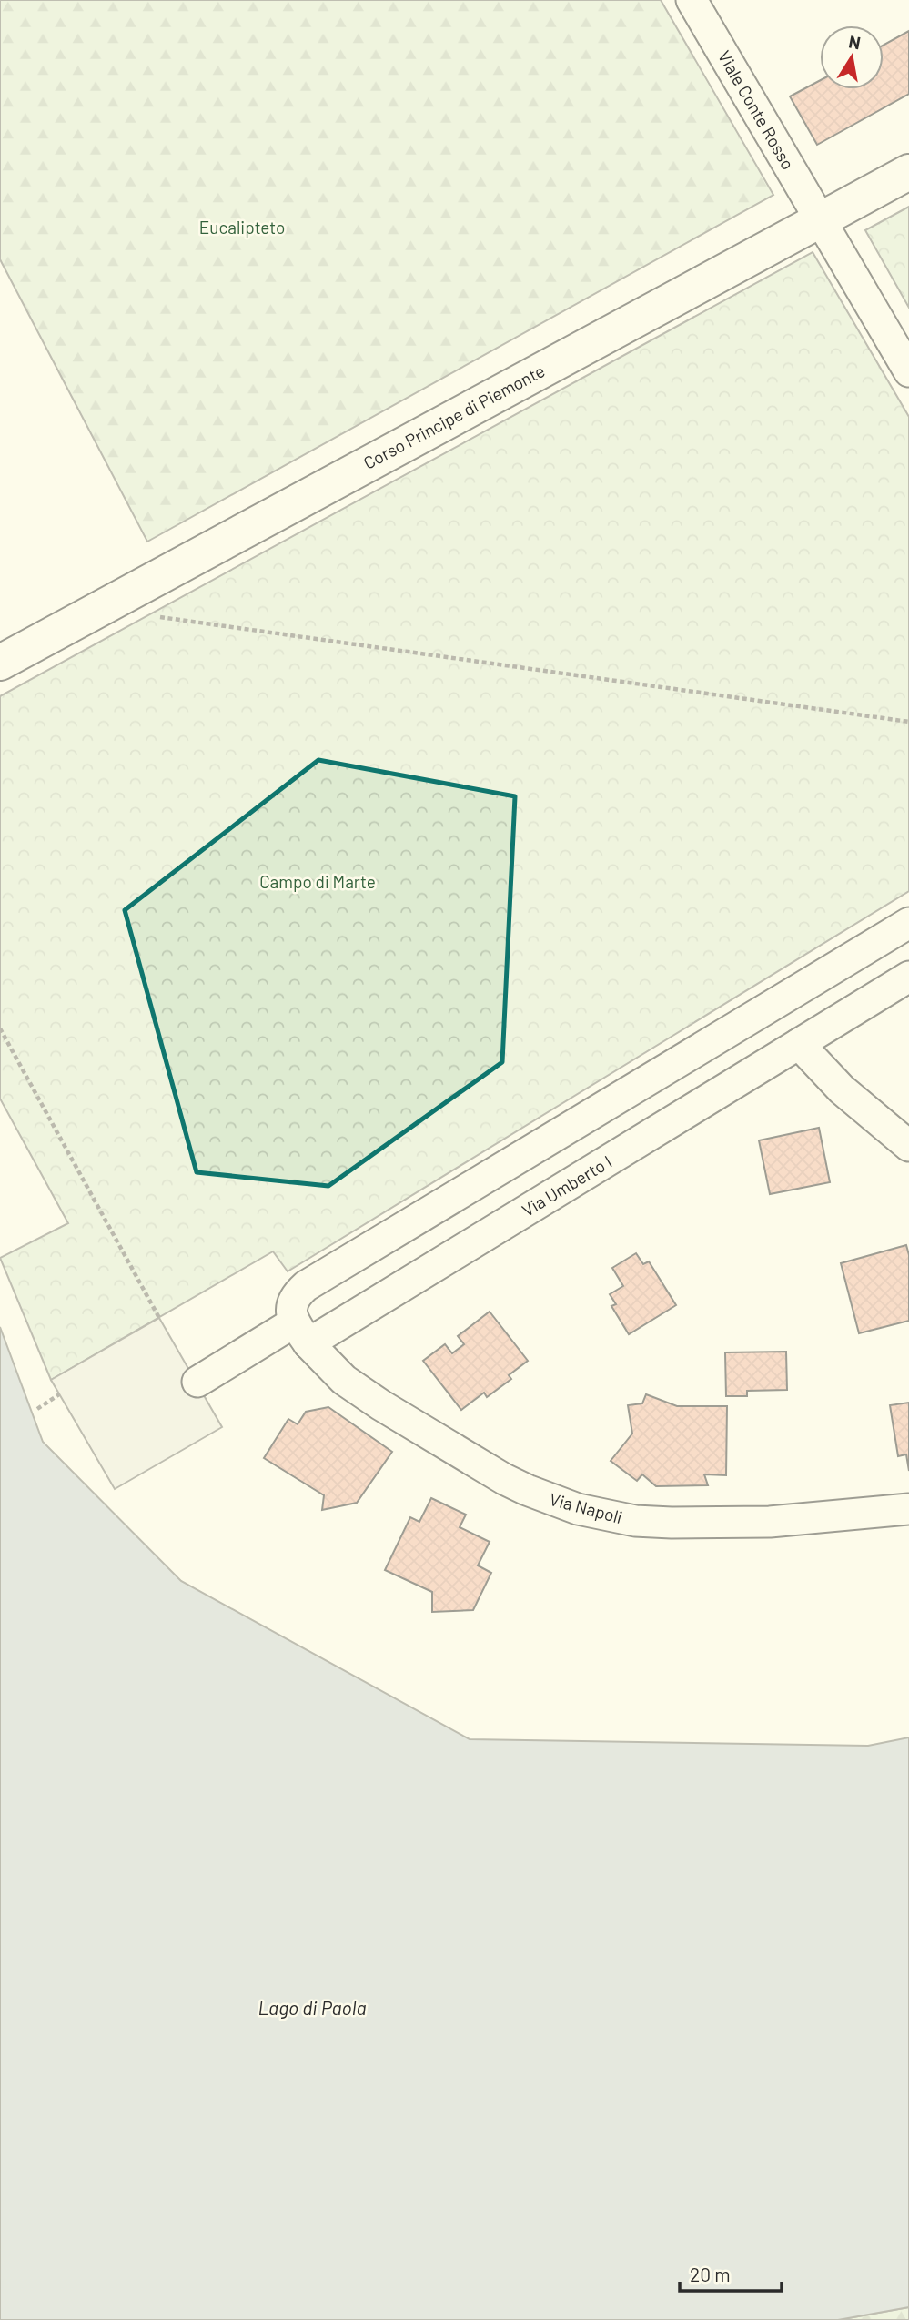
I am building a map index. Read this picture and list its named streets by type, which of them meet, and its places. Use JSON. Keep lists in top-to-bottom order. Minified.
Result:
{"streets":{"street":["Viale Conte Rosso","Corso Principe di Piemonte","Via Umberto I","Via Napoli"]},"crossings":[["Viale Conte Rosso","Corso Principe di Piemonte"],["Via Umberto I","Via Napoli"]],"water":["Lago di Paola"],"parks":["Eucalipteto","Campo di Marte"],"scale_bar":"20 m","north":"top"}
